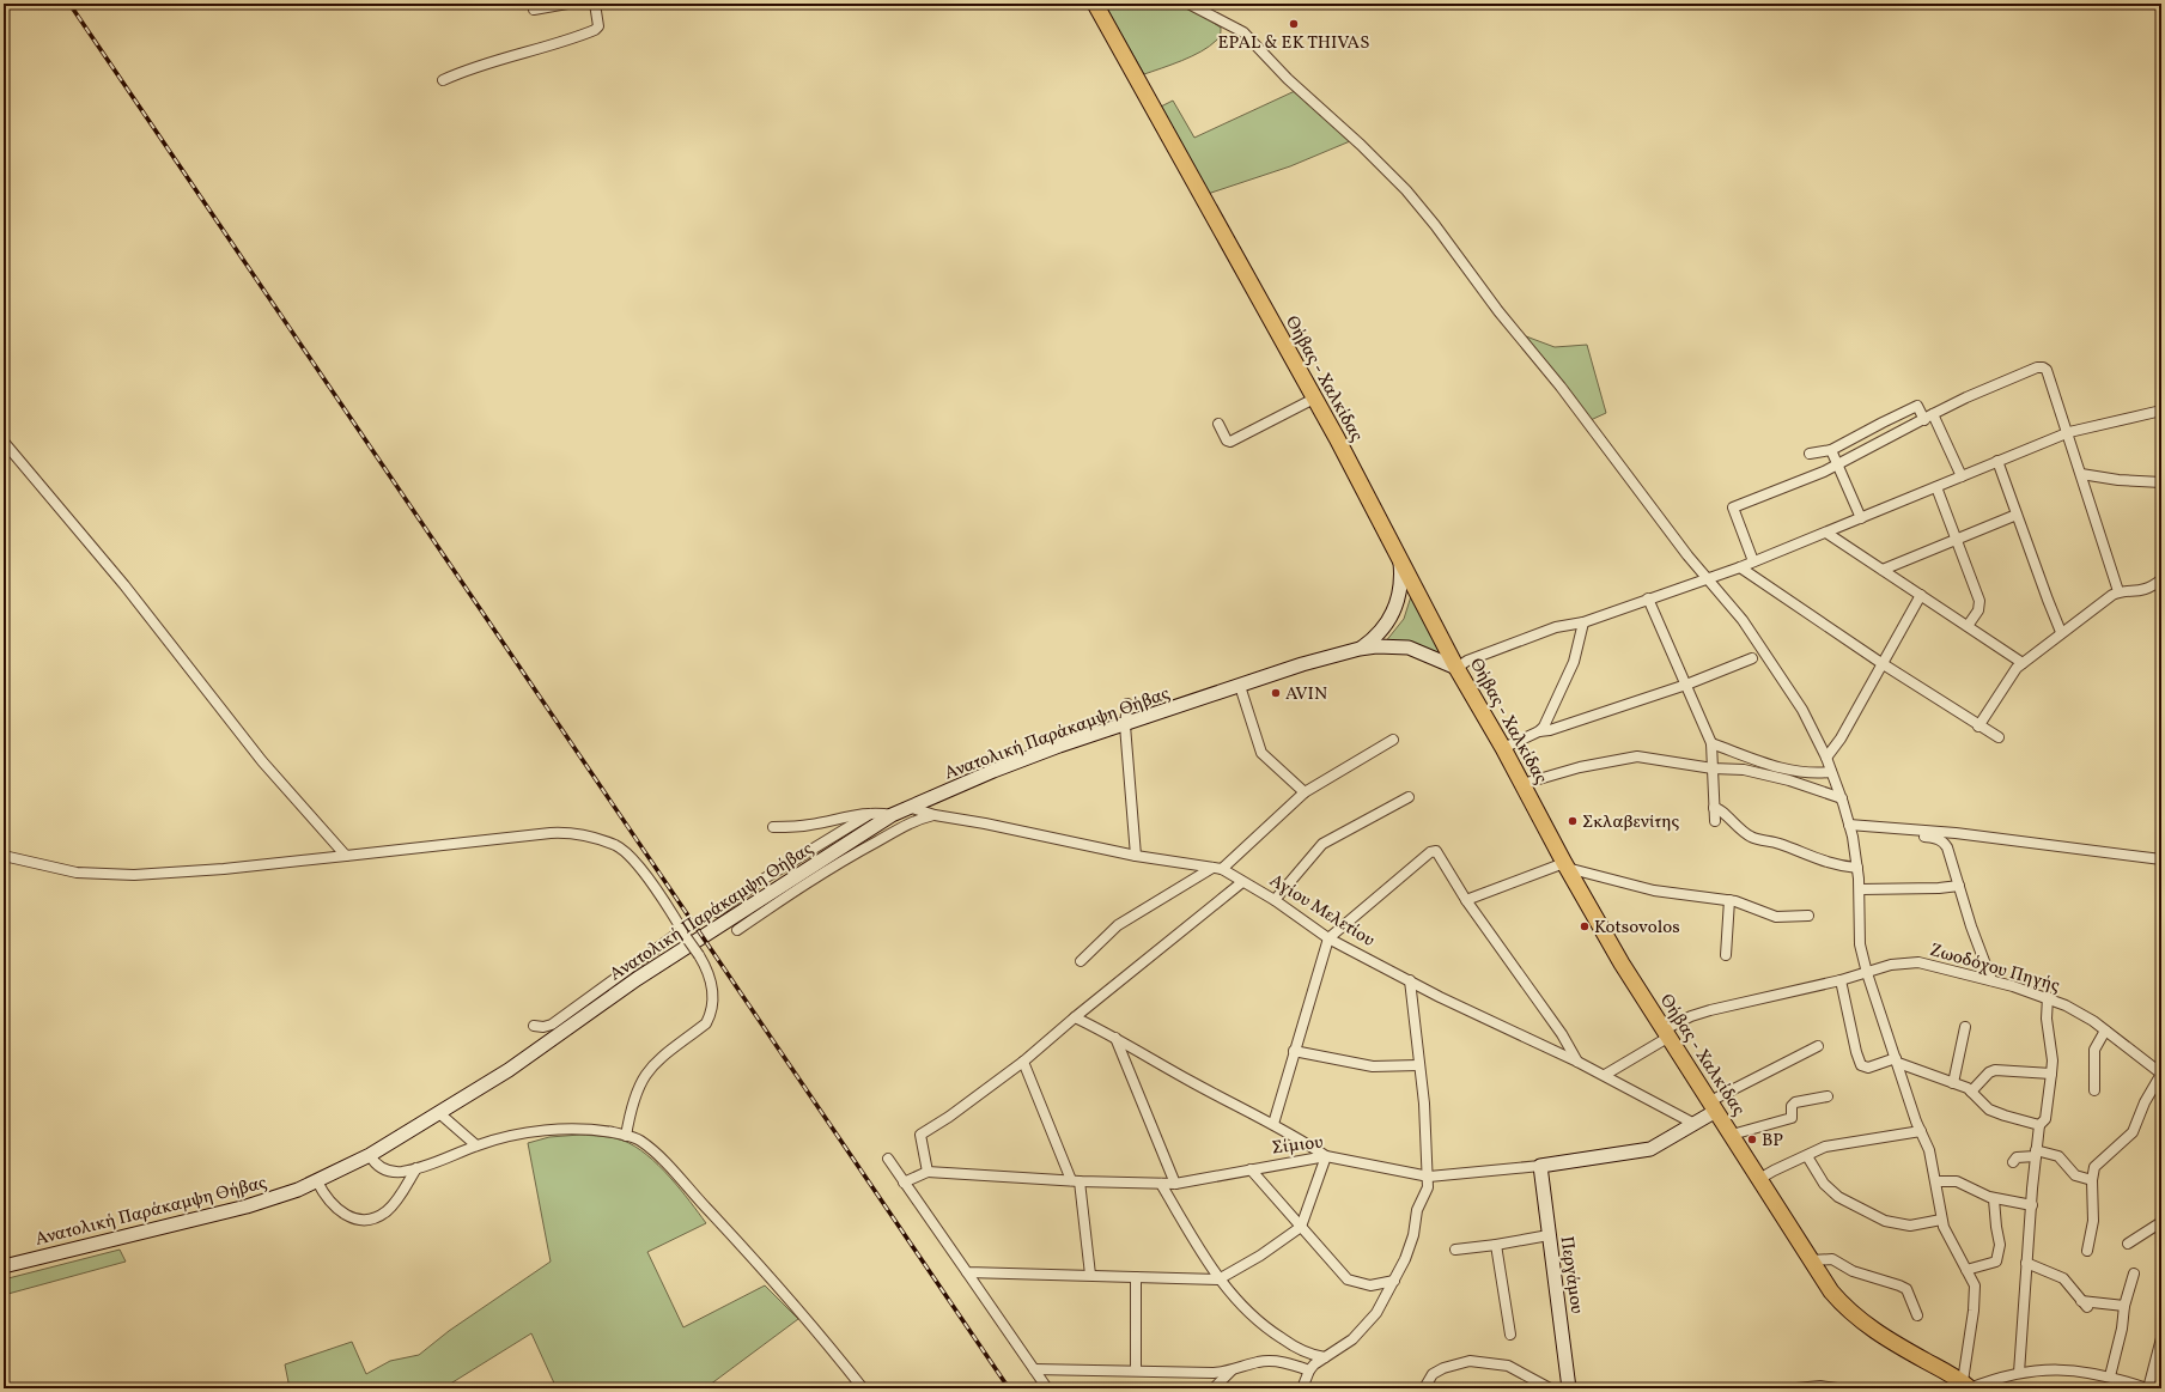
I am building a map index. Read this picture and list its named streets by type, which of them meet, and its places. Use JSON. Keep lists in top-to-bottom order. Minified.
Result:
{"streets":{"main road":["Θήβας - Χαλκίδας","Ανατολική Παράκαμψη Θήβας","Σίμιου","Περγάμου"],"street":["Αγίου Μελετίου","Ζωοδόχου Πηγής"]},"crossings":[["Θήβας - Χαλκίδας","Ανατολική Παράκαμψη Θήβας"],["Θήβας - Χαλκίδας","Ζωοδόχου Πηγής"],["Ανατολική Παράκαμψη Θήβας","Αγίου Μελετίου"],["Αγίου Μελετίου","Ζωοδόχου Πηγής"],["Αγίου Μελετίου","Σίμιου"],["Σίμιου","Περγάμου"]],"places":["EPAL & EK THIVAS","AVIN","Σκλαβενίτης","Kotsovolos","BP"]}
